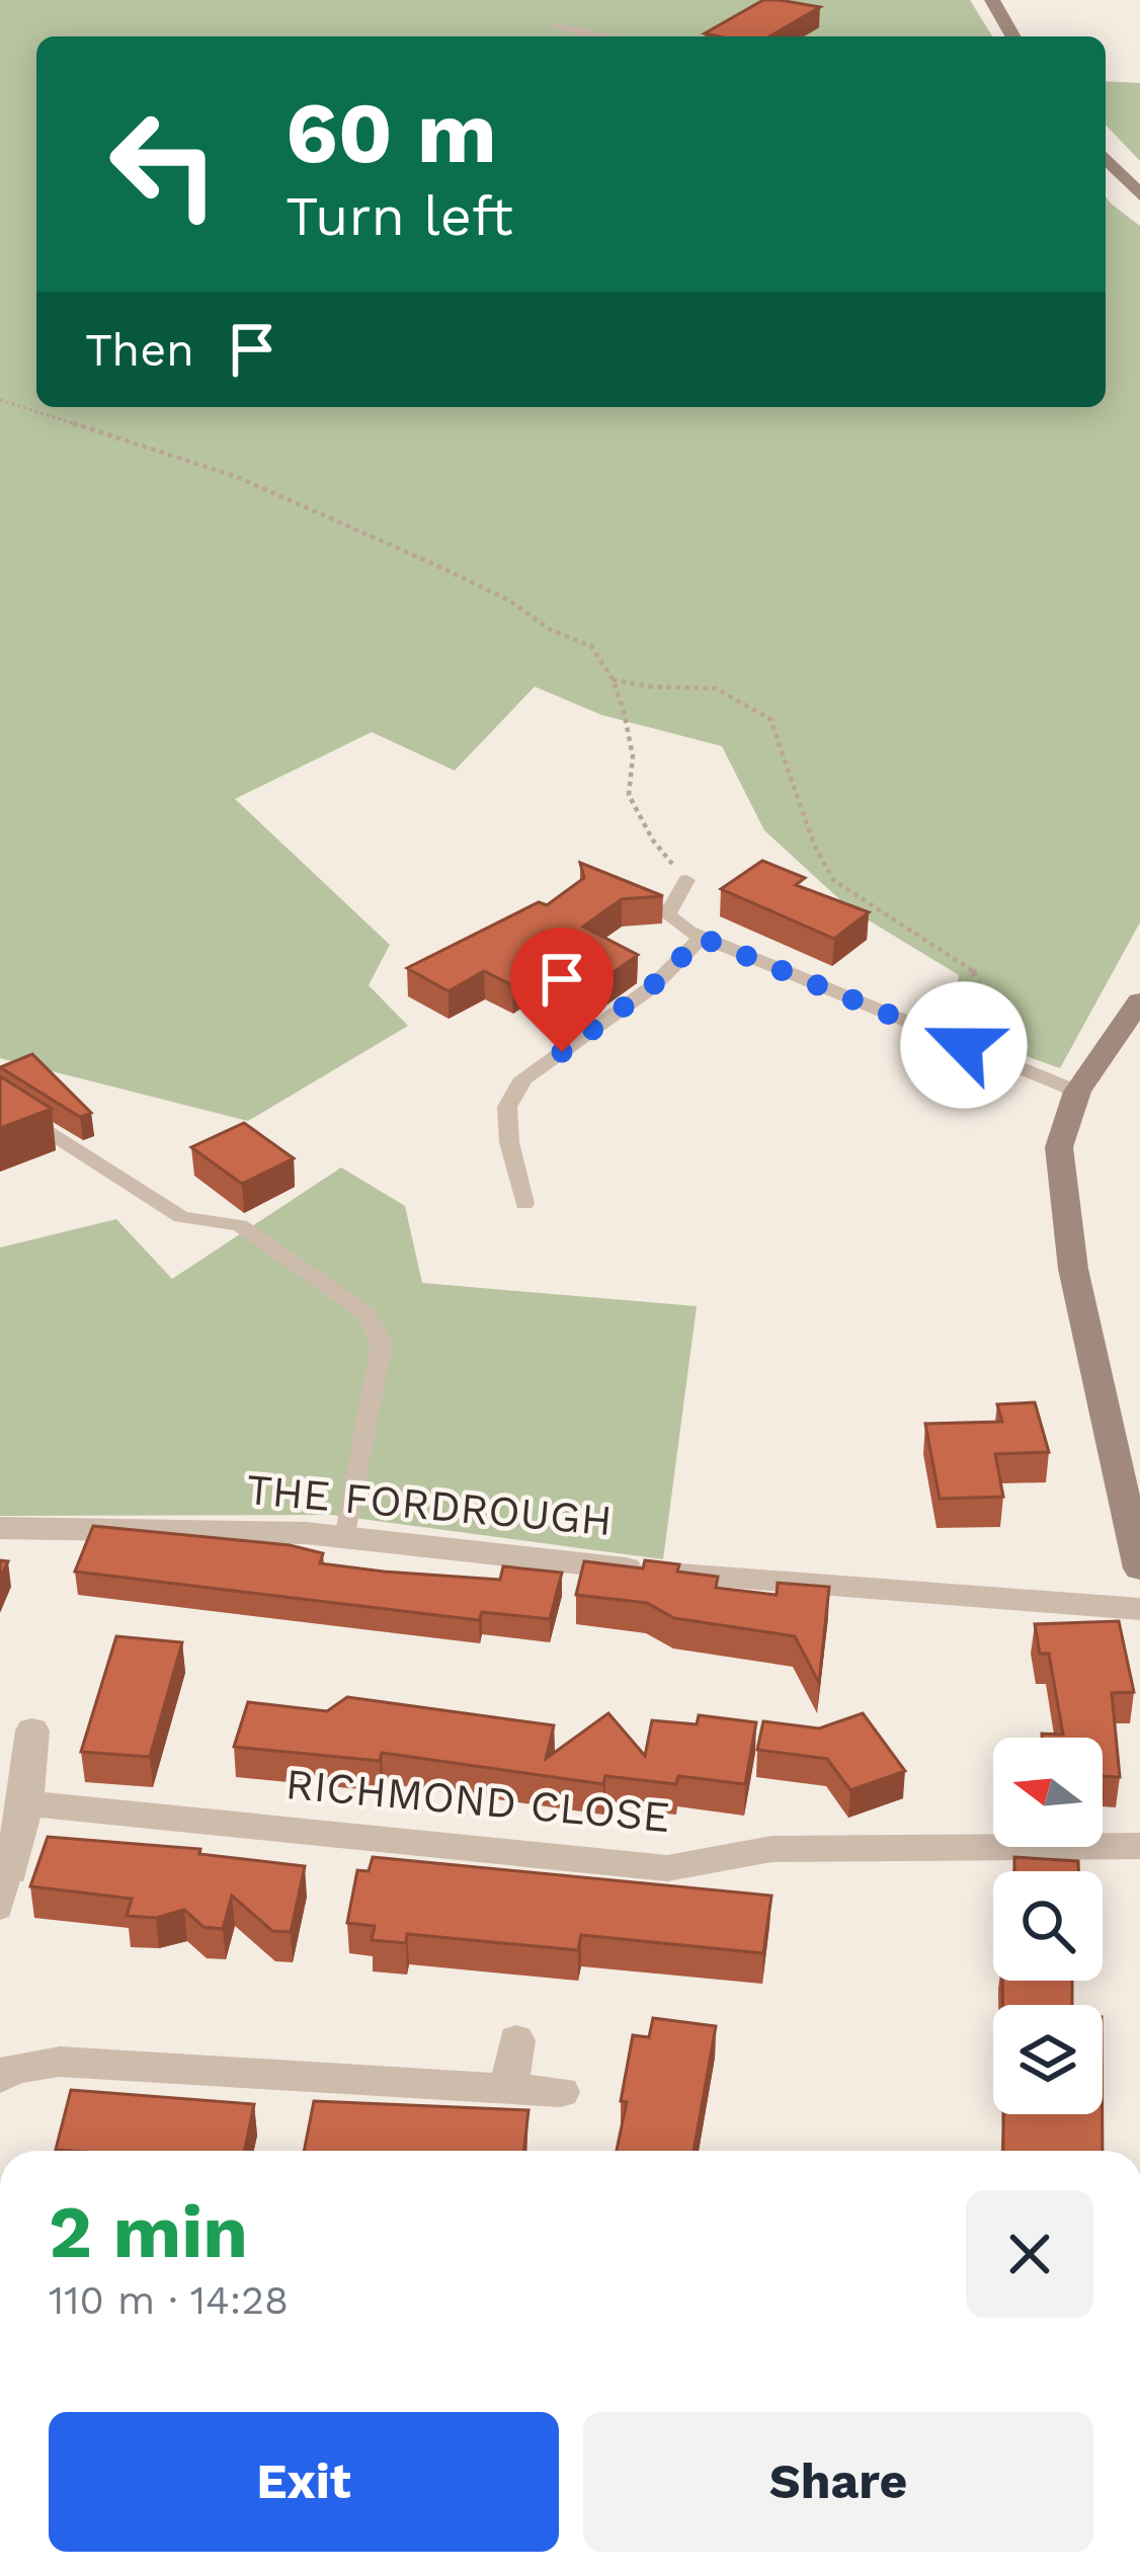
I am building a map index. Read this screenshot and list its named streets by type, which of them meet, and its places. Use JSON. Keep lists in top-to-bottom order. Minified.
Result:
{"streets":{"street":["THE FORDROUGH","RICHMOND CLOSE"]},"north":"left","page":{"turn":["60 m","Turn left"],"then":"Then","heading":["2 min","110 m · 14:28"],"buttons":["Exit","Share"]}}
